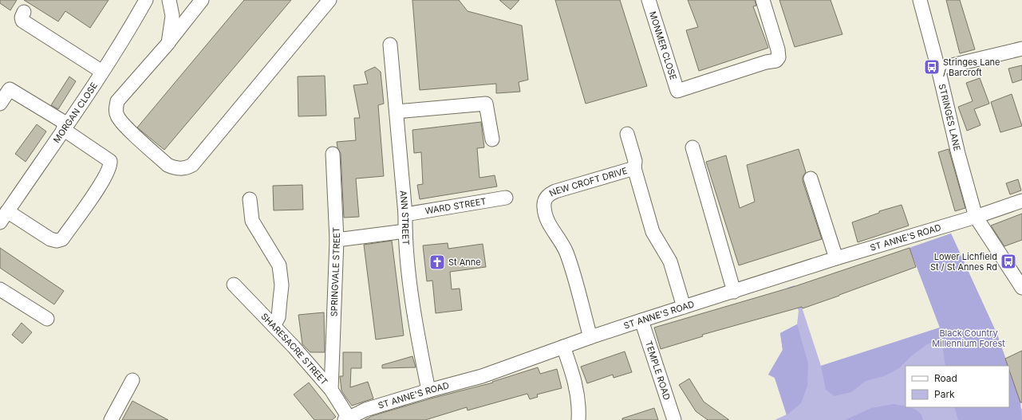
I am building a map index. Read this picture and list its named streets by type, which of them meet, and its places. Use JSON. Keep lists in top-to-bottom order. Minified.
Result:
{"streets":{"street":["MONMER CLOSE","MORGAN CLOSE","STRINGES LANE","NEW CROFT DRIVE","WARD STREET","ANN STREET","ST ANNE'S ROAD","SPRINGVALE STREET","SHARESACRE STREET","TEMPLE ROAD"]},"crossings":[["STRINGES LANE","ST ANNE'S ROAD"],["NEW CROFT DRIVE","ST ANNE'S ROAD"],["WARD STREET","ANN STREET"],["ANN STREET","ST ANNE'S ROAD"],["ST ANNE'S ROAD","SHARESACRE STREET"],["ST ANNE'S ROAD","TEMPLE ROAD"],["SPRINGVALE STREET","SHARESACRE STREET"]],"parks":["Black Country Millennium Forest"],"places":{"bus stop":["Stringes Lane / Barcroft","Lower Lichfield St / St Annes Rd"],"church":["St Anne"]},"legend":["Road","Park"]}
